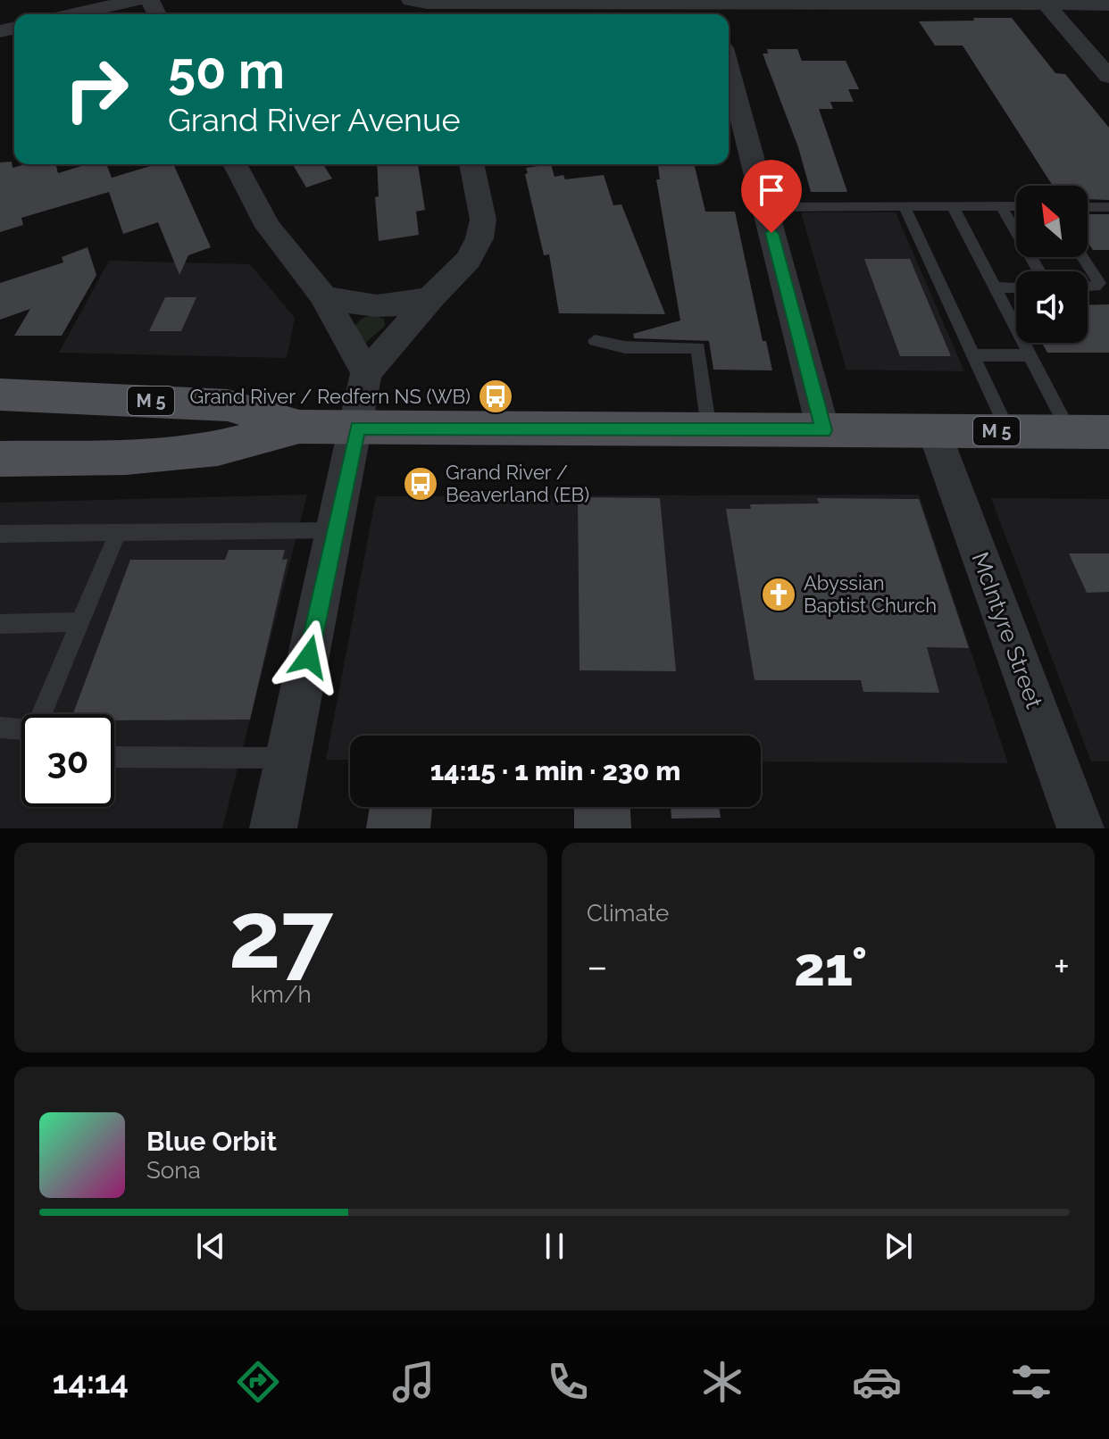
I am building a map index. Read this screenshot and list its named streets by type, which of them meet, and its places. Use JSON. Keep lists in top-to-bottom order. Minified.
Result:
{"streets":{"main road":["M 5"],"street":["McIntyre Street"]},"crossings":[["M 5","McIntyre Street"]],"places":{"bus stop":["Grand River / Redfern NS (WB)","Grand River / Beaverland (EB)"],"church":["Abyssian Baptist Church"]},"north":"top left","page":{"turn":["50 m","Grand River Avenue"],"limit":"30","trip":"14:15 · 1 min · 230 m","tile":[["27","km/h"],"Climate"],"heat":["−","21°","+"],"song":["Blue Orbit","Sona"],"tabs":"14:14"}}
